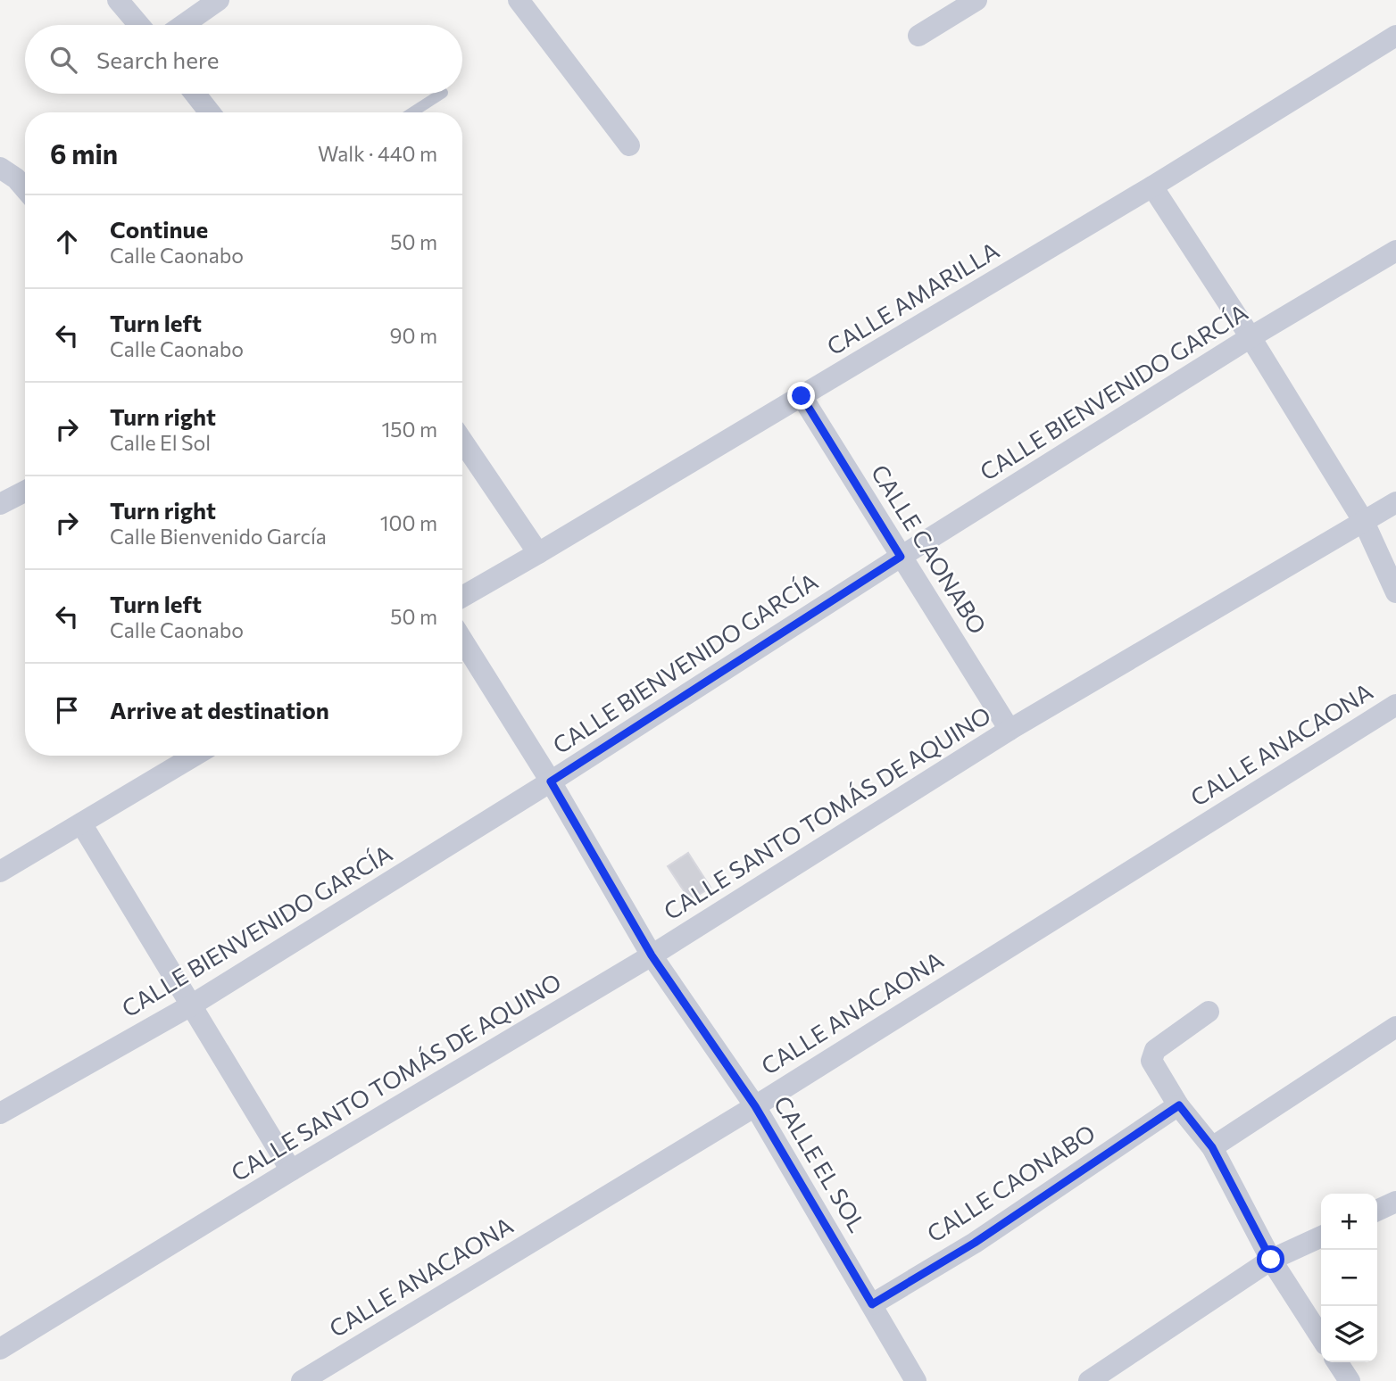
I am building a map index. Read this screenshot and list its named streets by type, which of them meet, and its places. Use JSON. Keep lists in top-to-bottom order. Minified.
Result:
{"streets":{"street":["CALLE AMARILLA","CALLE BIENVENIDO GARCÍA","CALLE CAONABO","CALLE ANACAONA","CALLE SANTO TOMÁS DE AQUINO","CALLE EL SOL"]},"crossings":[["CALLE AMARILLA","CALLE CAONABO"],["CALLE BIENVENIDO GARCÍA","CALLE CAONABO"],["CALLE BIENVENIDO GARCÍA","CALLE EL SOL"],["CALLE CAONABO","CALLE SANTO TOMÁS DE AQUINO"],["CALLE CAONABO","CALLE EL SOL"],["CALLE ANACAONA","CALLE EL SOL"],["CALLE SANTO TOMÁS DE AQUINO","CALLE EL SOL"]],"page":{"search":"Search here","heading":["6 min","Walk · 440 m"],"list":[["Continue","Calle Caonabo","50 m"],["Turn left","Calle Caonabo","90 m"],["Turn right","Calle El Sol","150 m"],["Turn right","Calle Bienvenido García","100 m"],["Turn left","Calle Caonabo","50 m"],"Arrive at destination"],"map_buttons":["+","−"]}}
